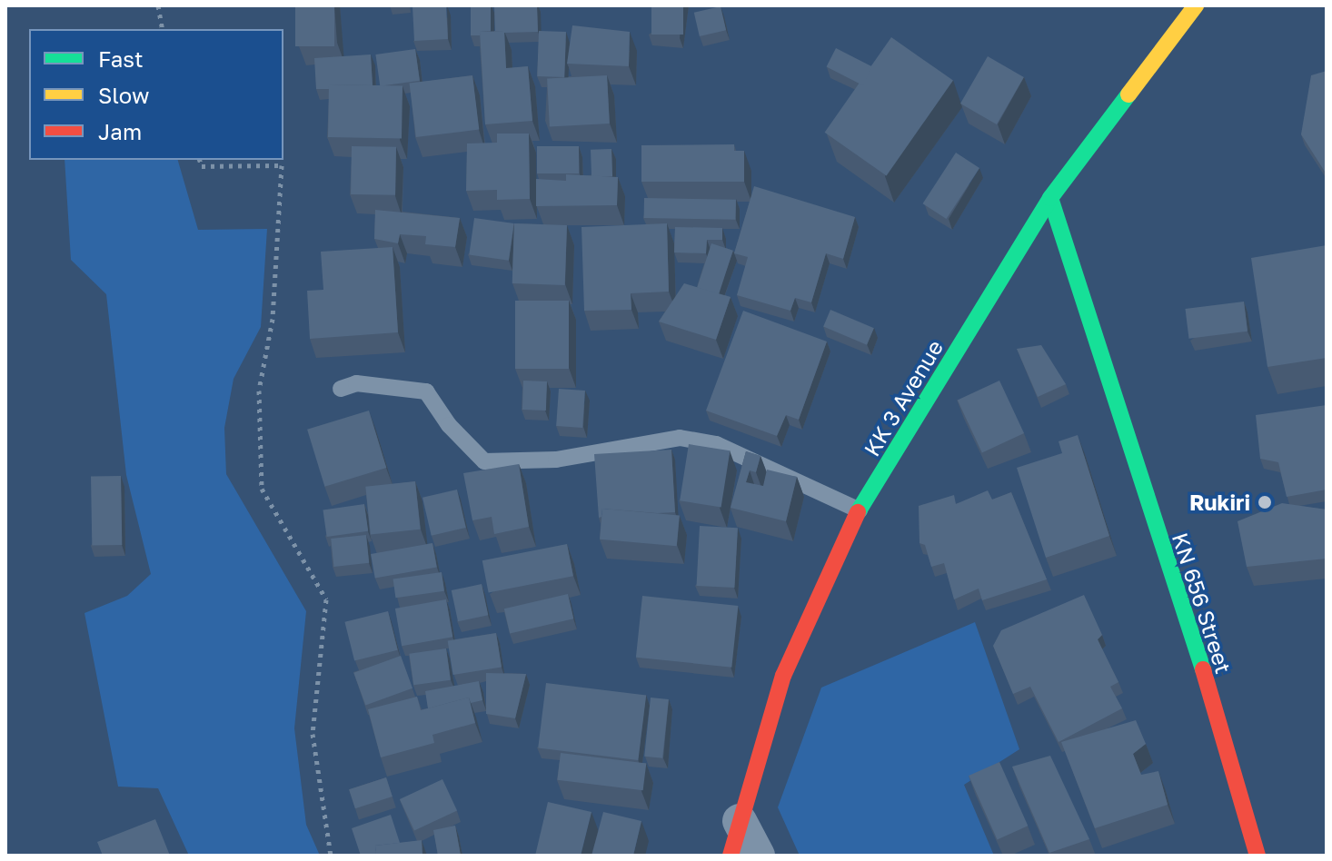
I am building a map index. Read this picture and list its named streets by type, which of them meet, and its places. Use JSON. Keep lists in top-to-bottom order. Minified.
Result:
{"streets":{"street":["KK 3 Avenue","KN 656 Street"]},"crossings":[["KK 3 Avenue","KN 656 Street"]],"places":["Rukiri"],"legend":["Fast","Slow","Jam"]}
